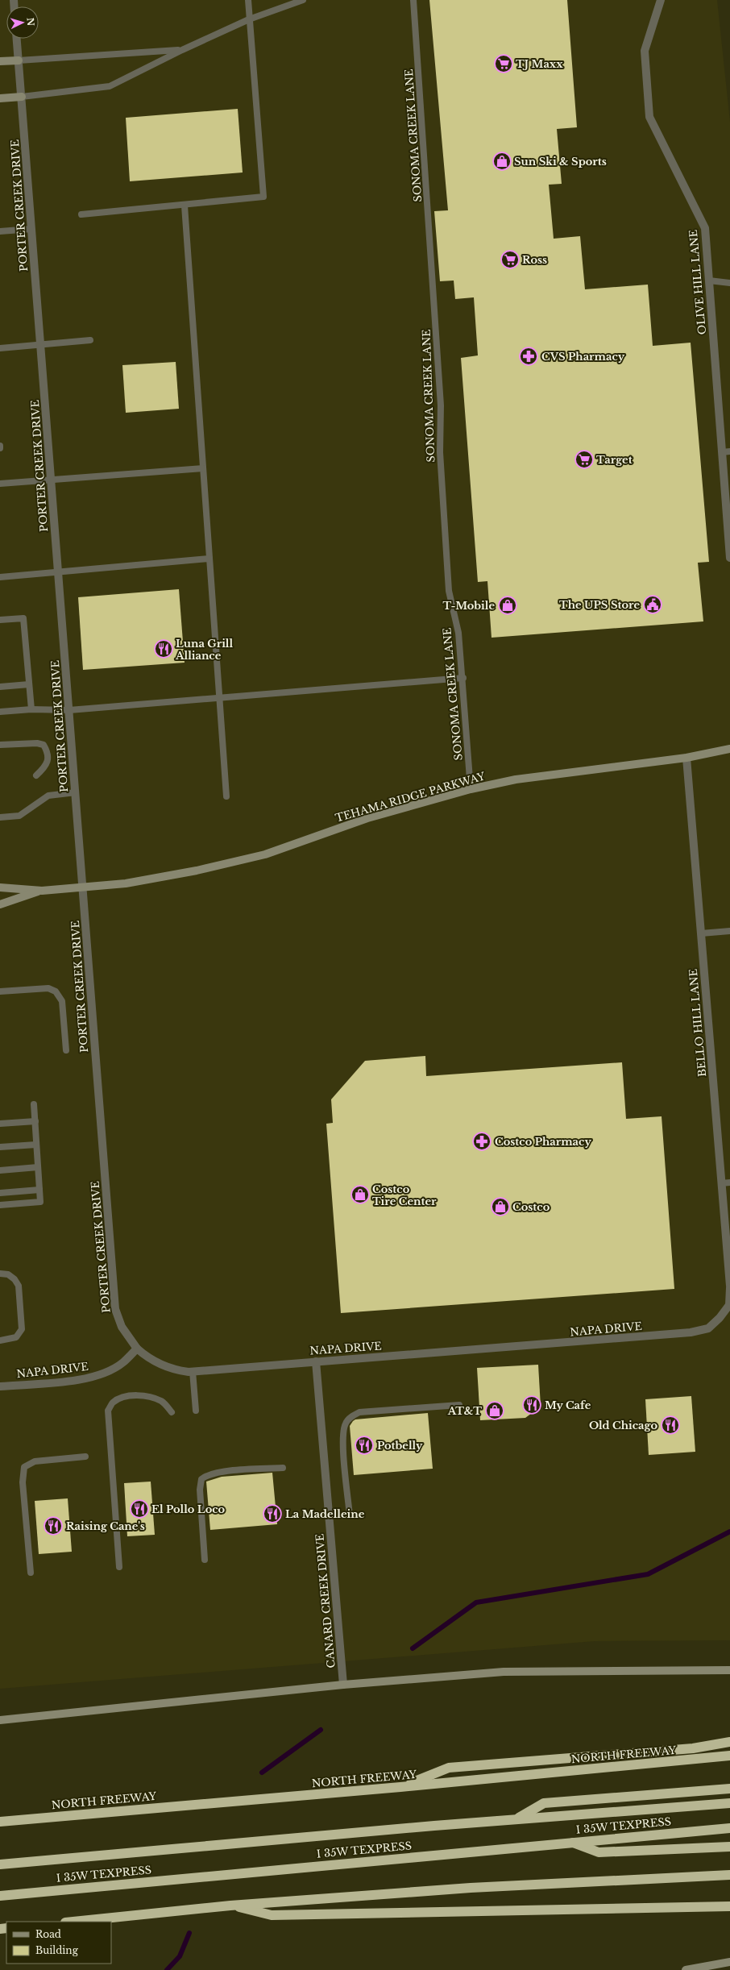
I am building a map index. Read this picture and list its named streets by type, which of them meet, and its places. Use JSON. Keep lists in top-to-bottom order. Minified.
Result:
{"streets":{"highway":["NORTH FREEWAY","I 35W TEXPRESS"],"street":["PORTER CREEK DRIVE","OLIVE HILL LANE","TEHAMA RIDGE PARKWAY","BELLO HILL LANE","NAPA DRIVE","CANARD CREEK DRIVE"],"lane":["SONOMA CREEK LANE"]},"crossings":[["SONOMA CREEK LANE","TEHAMA RIDGE PARKWAY"],["PORTER CREEK DRIVE","TEHAMA RIDGE PARKWAY"],["PORTER CREEK DRIVE","NAPA DRIVE"],["TEHAMA RIDGE PARKWAY","BELLO HILL LANE"],["BELLO HILL LANE","NAPA DRIVE"],["NAPA DRIVE","CANARD CREEK DRIVE"]],"places":{"supermarket":["TJ Maxx","Ross","Target"],"shop":["Sun Ski & Sports","T-Mobile","Costco Tire Center","Costco","AT&T"],"pharmacy":["CVS Pharmacy","Costco Pharmacy"],"public building":["The UPS Store"],"restaurant":["Luna Grill Alliance","My Cafe","Old Chicago","Potbelly","El Pollo Loco","La Madelleine","Raising Cane's"]},"legend":["Road","Building"],"north":"right"}
